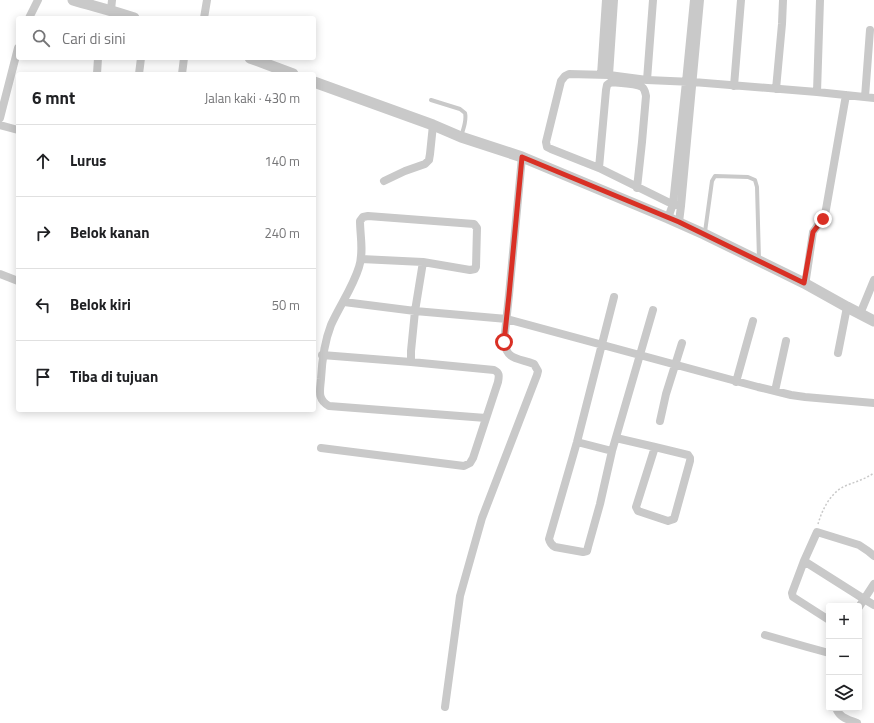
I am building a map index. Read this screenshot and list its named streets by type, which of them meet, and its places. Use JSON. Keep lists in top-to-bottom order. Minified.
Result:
{"page":{"search":"Cari di sini","heading":["6 mnt","Jalan kaki · 430 m"],"list":[["Lurus","140 m"],["Belok kanan","240 m"],["Belok kiri","50 m"],"Tiba di tujuan"],"map_buttons":["+","−"]}}
